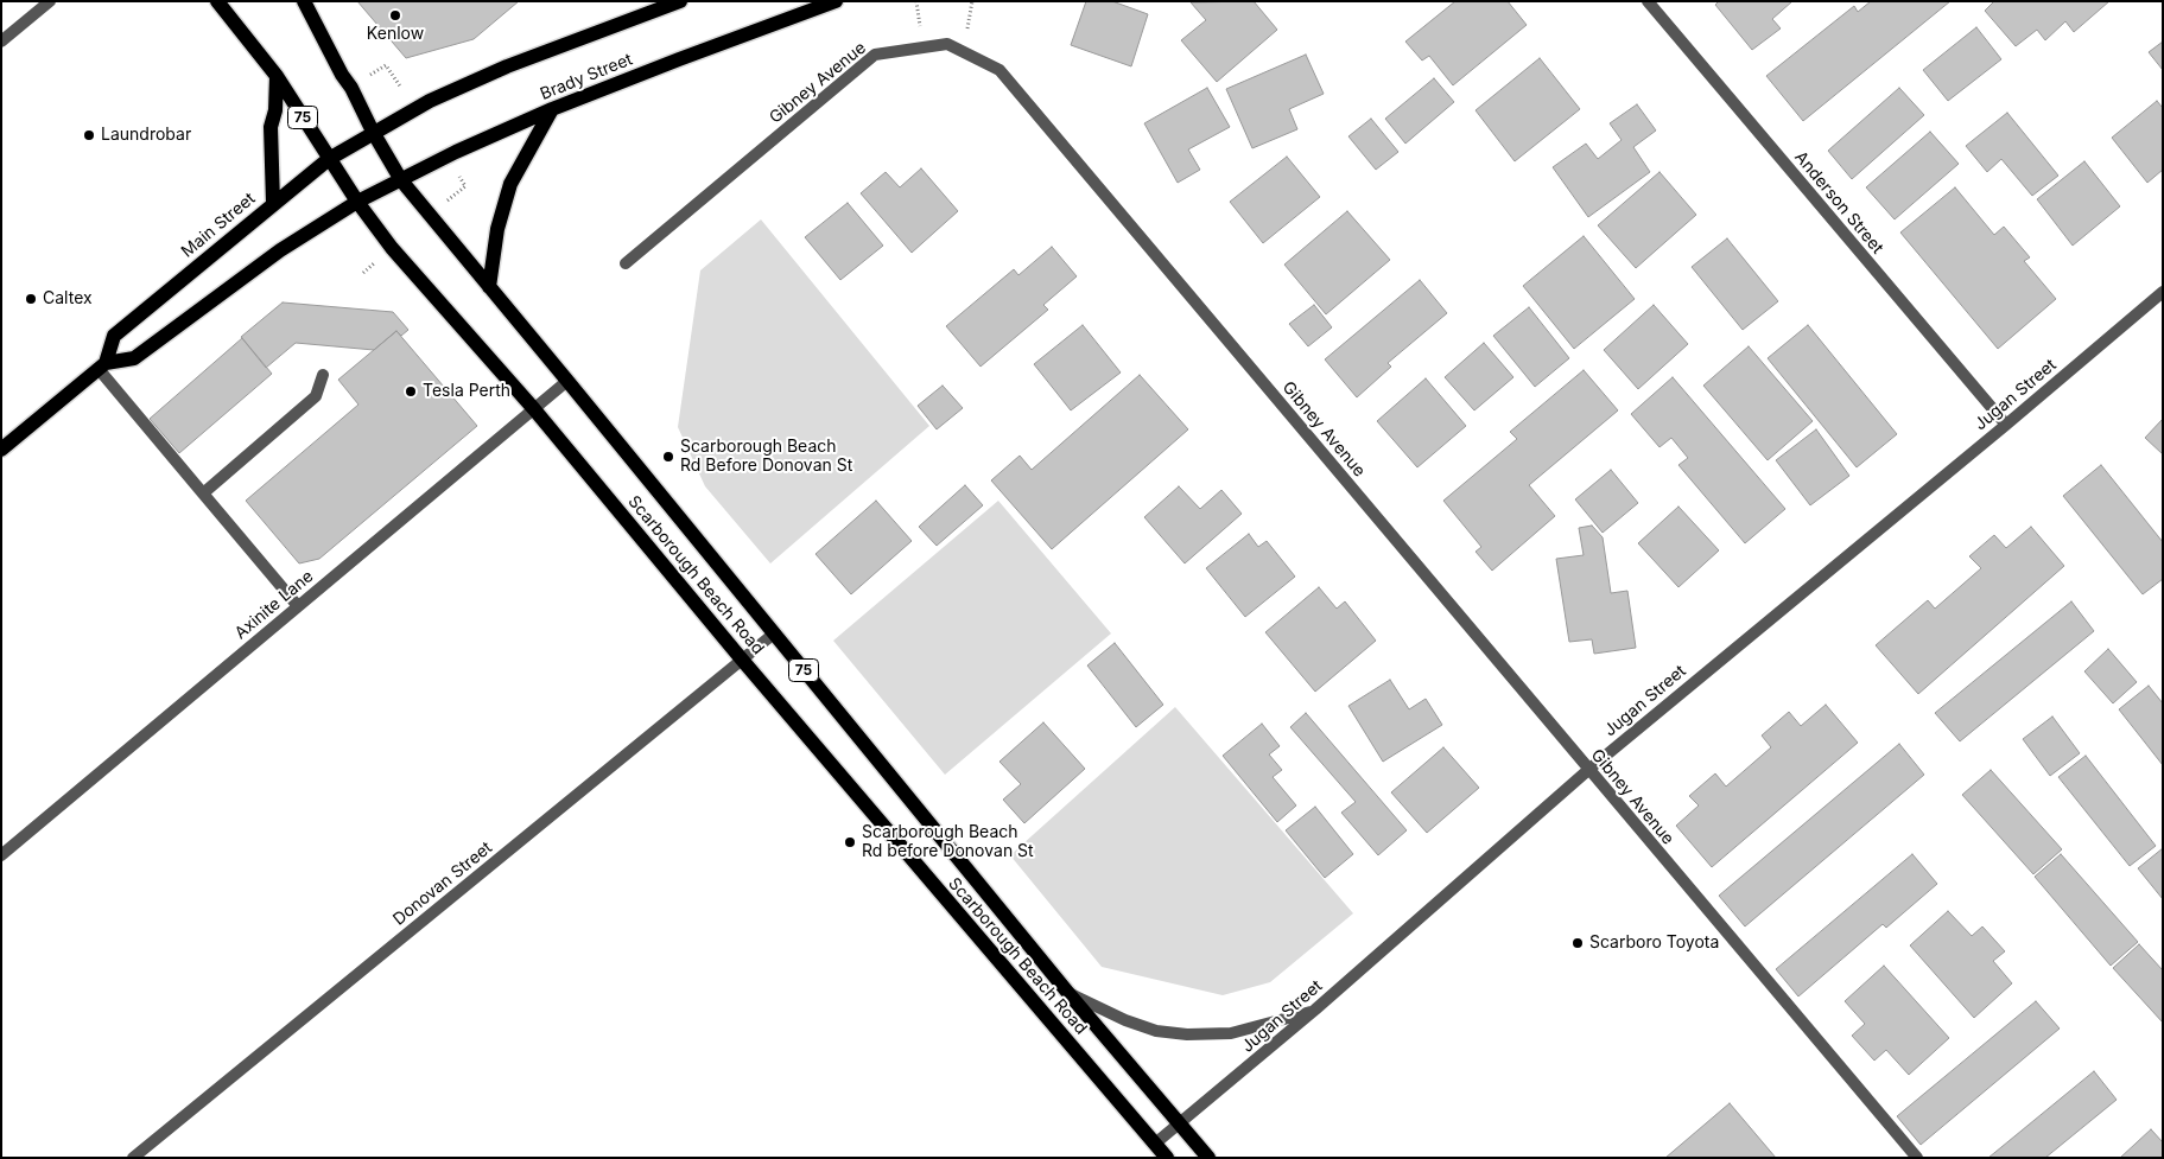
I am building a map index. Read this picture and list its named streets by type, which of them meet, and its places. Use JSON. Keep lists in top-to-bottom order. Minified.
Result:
{"streets":{"main road":["Brady Street","75","Main Street","Scarborough Beach Road"],"street":["Gibney Avenue","Anderson Street","Jugan Street","Axinite Lane","Donovan Street"]},"crossings":[["Brady Street","Scarborough Beach Road"],["Gibney Avenue","Jugan Street"],["Anderson Street","Jugan Street"],["Main Street","Scarborough Beach Road"],["Jugan Street","Scarborough Beach Road"],["Scarborough Beach Road","Axinite Lane"],["Scarborough Beach Road","Donovan Street"]],"places":["Kenlow","Laundrobar","Caltex","Tesla Perth","Scarborough Beach Rd Before Donovan St","Scarborough Beach Rd before Donovan St","Scarboro Toyota"]}
